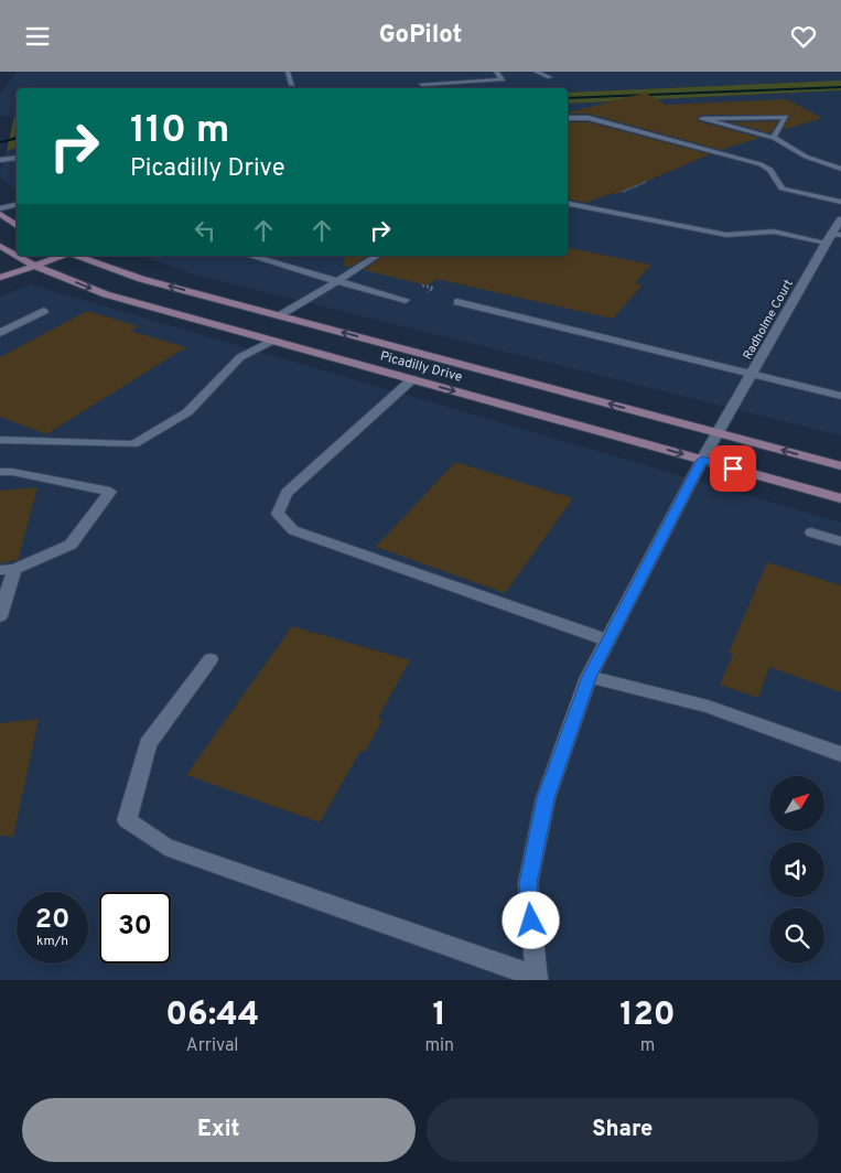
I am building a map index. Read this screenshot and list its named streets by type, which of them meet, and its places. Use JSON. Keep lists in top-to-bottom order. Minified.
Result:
{"streets":{"street":["Radholme Court","Picadilly Drive"]},"crossings":[["Radholme Court","Picadilly Drive"]],"north":"top right","page":{"header":"GoPilot","turn":["110 m","Picadilly Drive"],"speed":"20 km/h","limit":"30","eta":["06:44","Arrival","1","min","120","m"],"buttons":["Exit","Share"]}}
